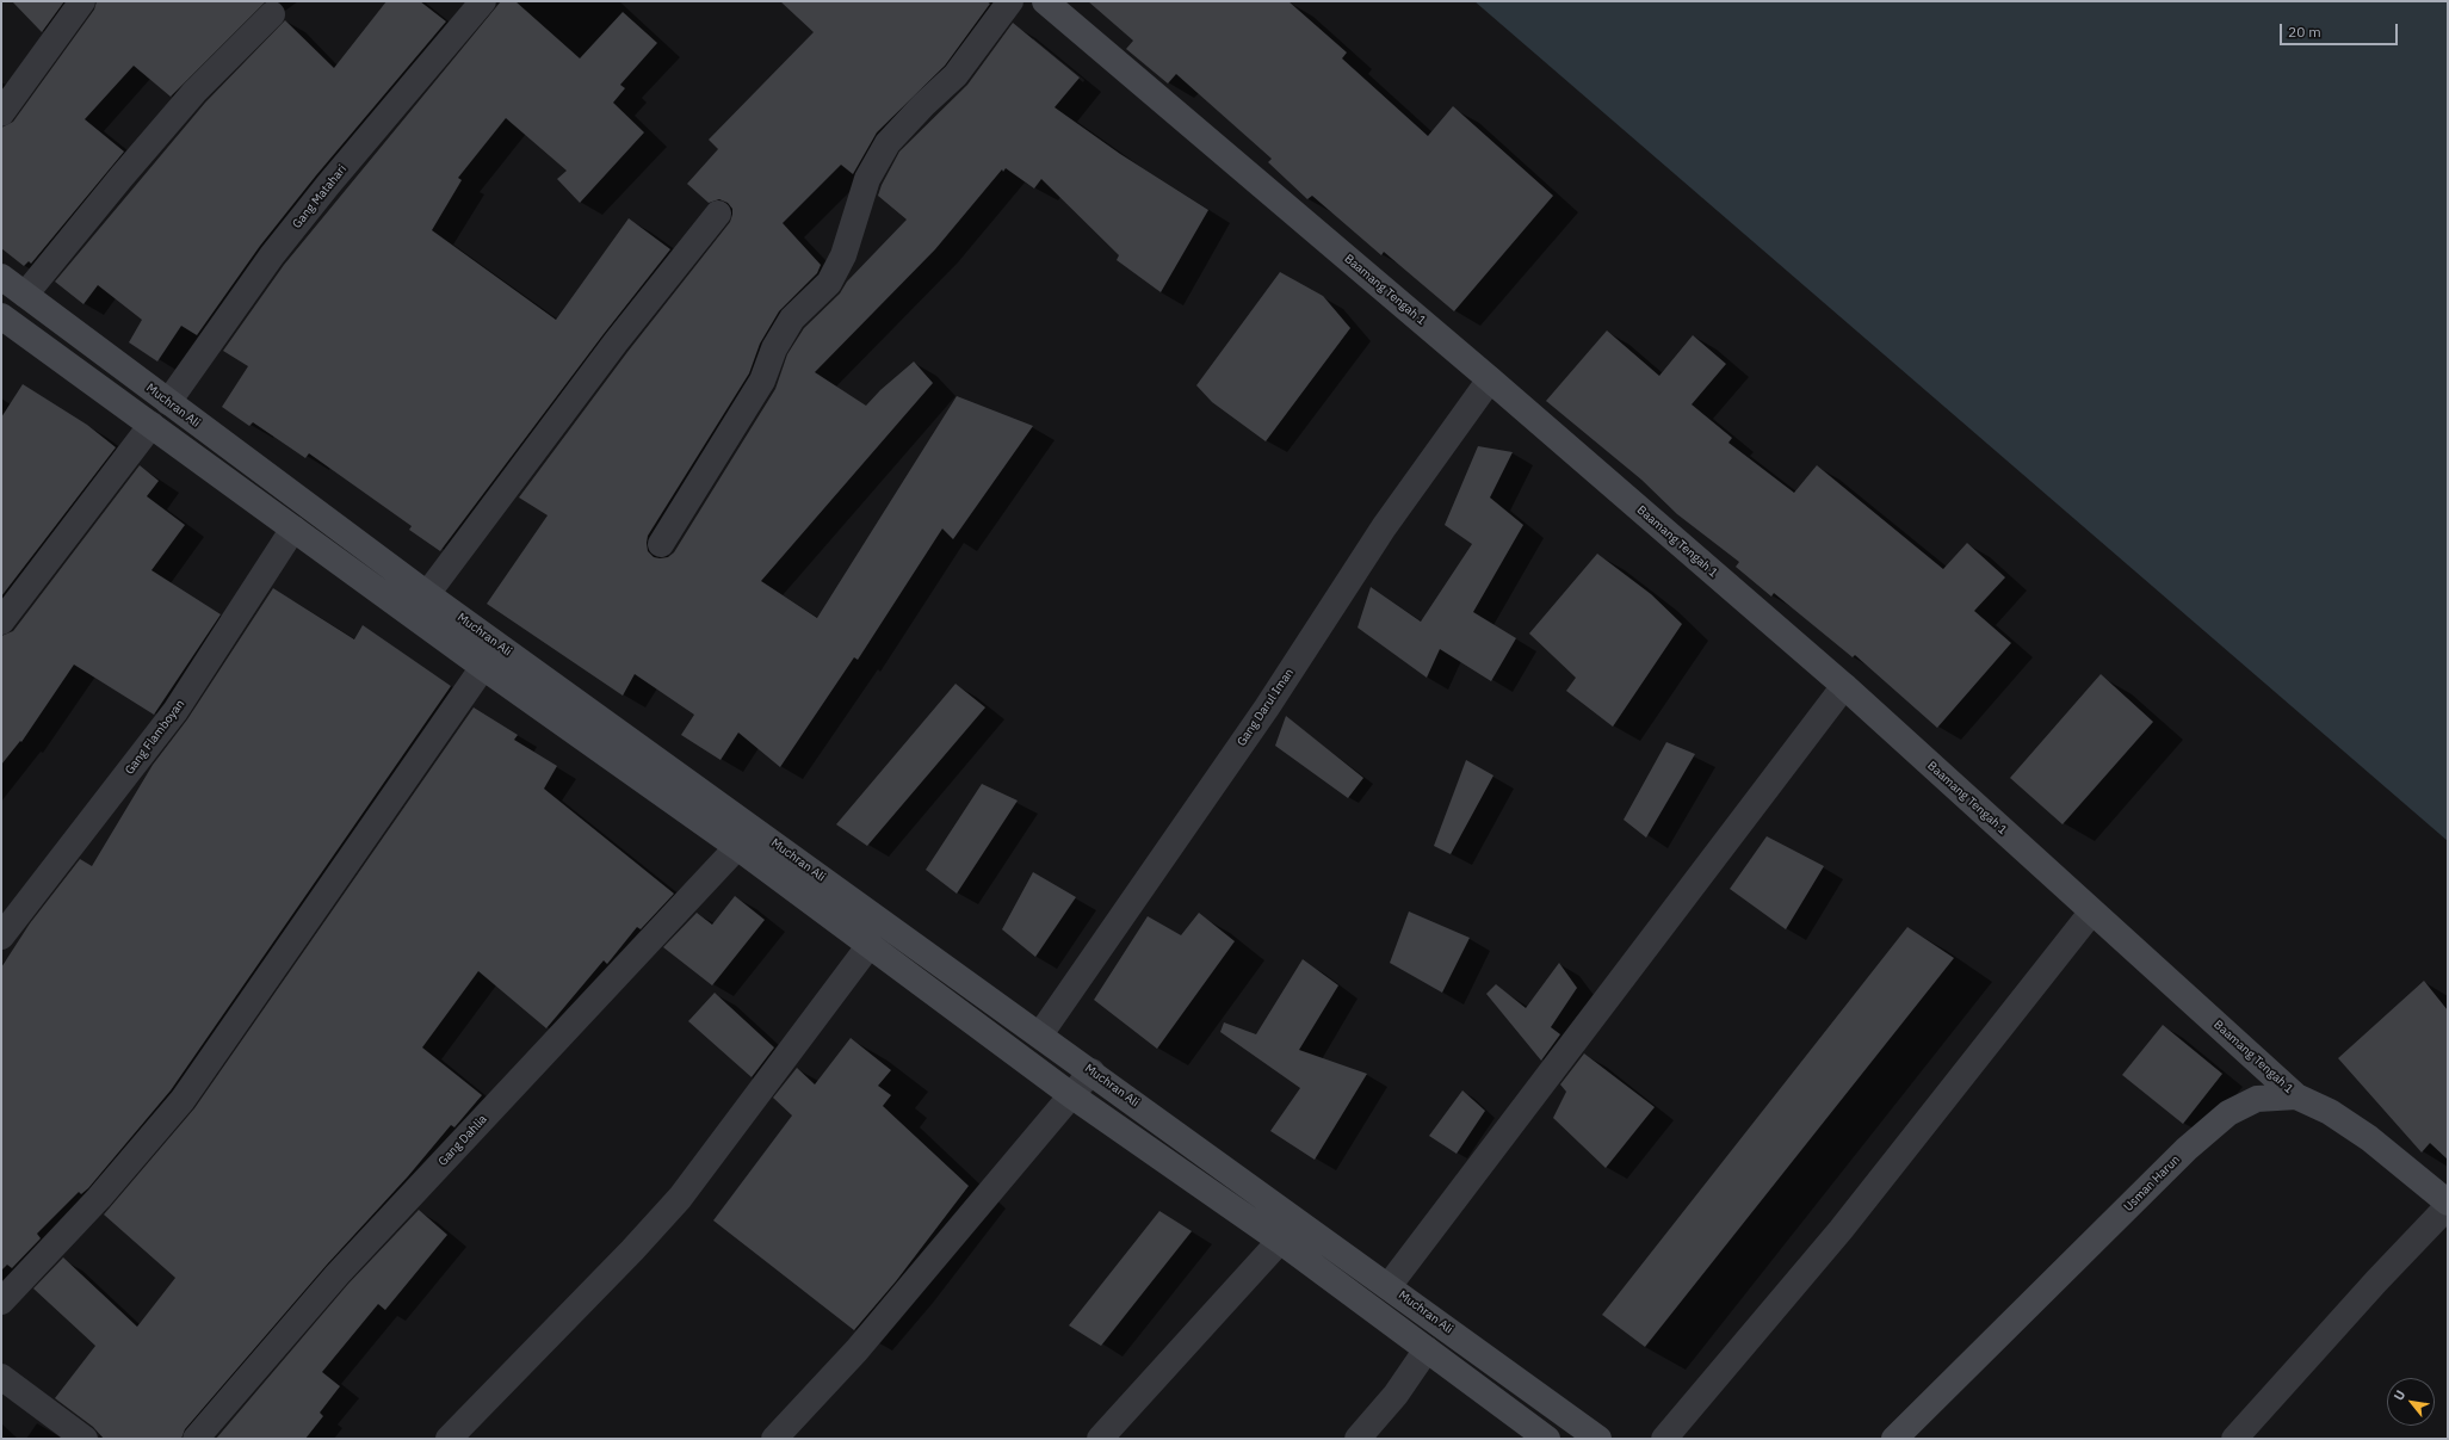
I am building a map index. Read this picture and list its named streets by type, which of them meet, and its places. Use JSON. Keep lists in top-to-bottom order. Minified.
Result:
{"streets":{"street":["Gang Matahari","Baamang Tengah 1","Muchran Ali","Gang Darul Iman","Gang Flamboyan","Gang Dahlia","Usman Harun"]},"crossings":[["Gang Matahari","Muchran Ali"],["Baamang Tengah 1","Gang Darul Iman"],["Baamang Tengah 1","Usman Harun"],["Muchran Ali","Gang Darul Iman"]],"scale_bar":"20 m","north":"top left"}
